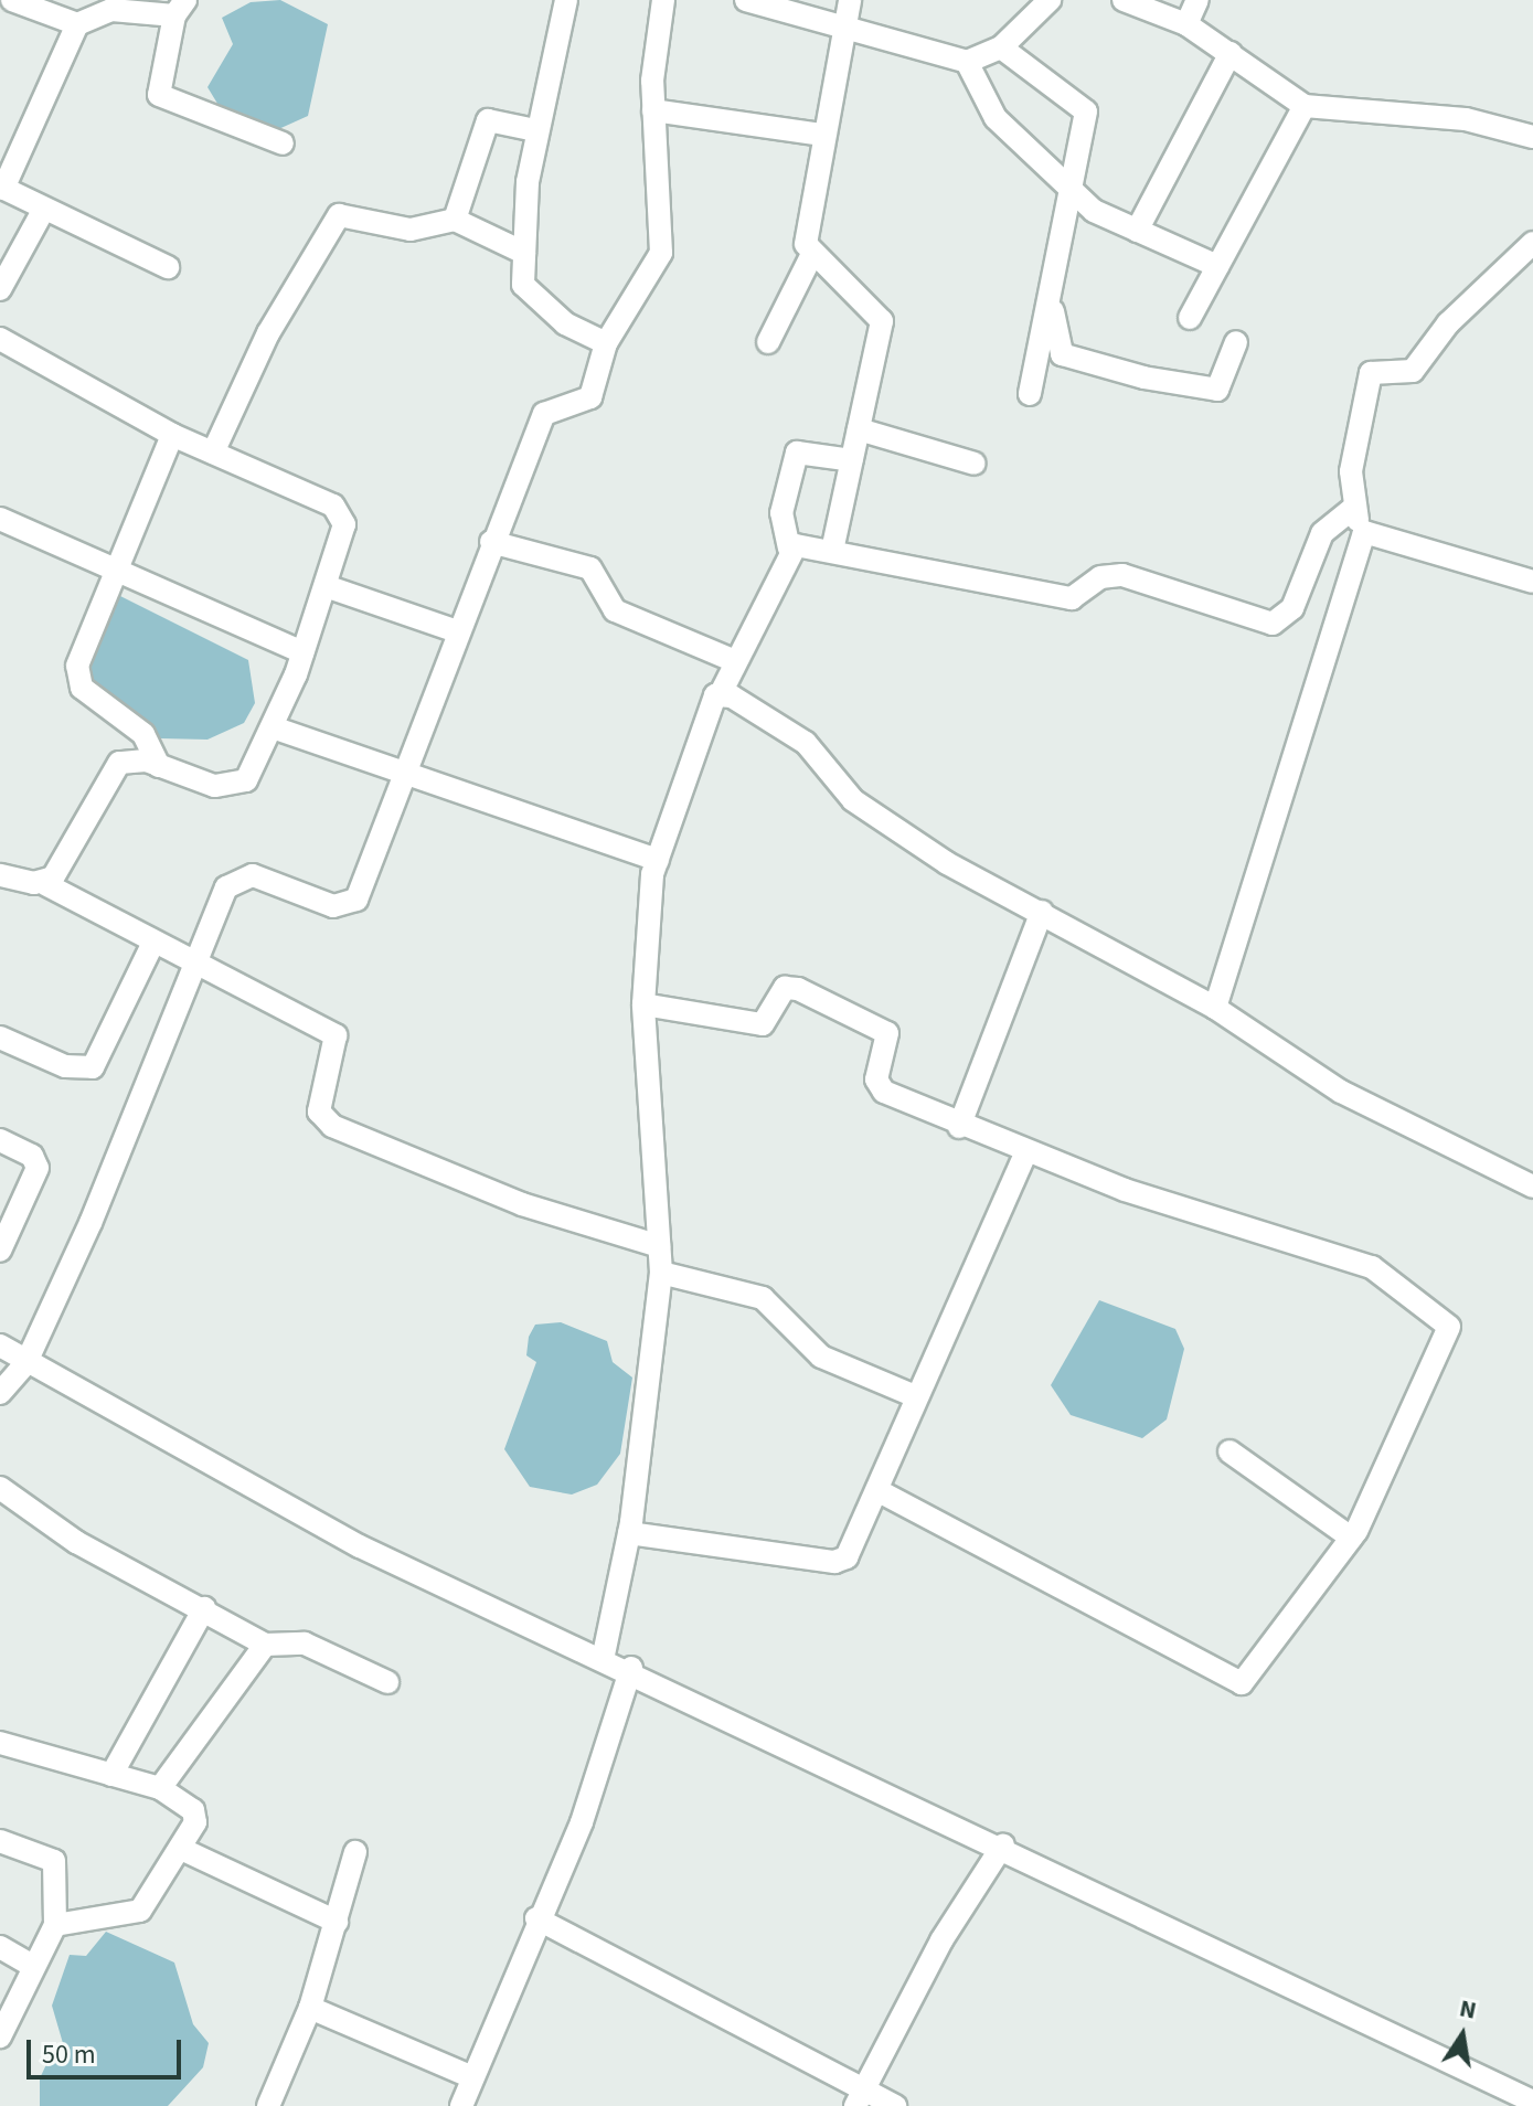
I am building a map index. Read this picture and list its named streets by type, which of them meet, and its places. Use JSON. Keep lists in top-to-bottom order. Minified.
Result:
{"scale_bar":"50 m","north":"top"}
